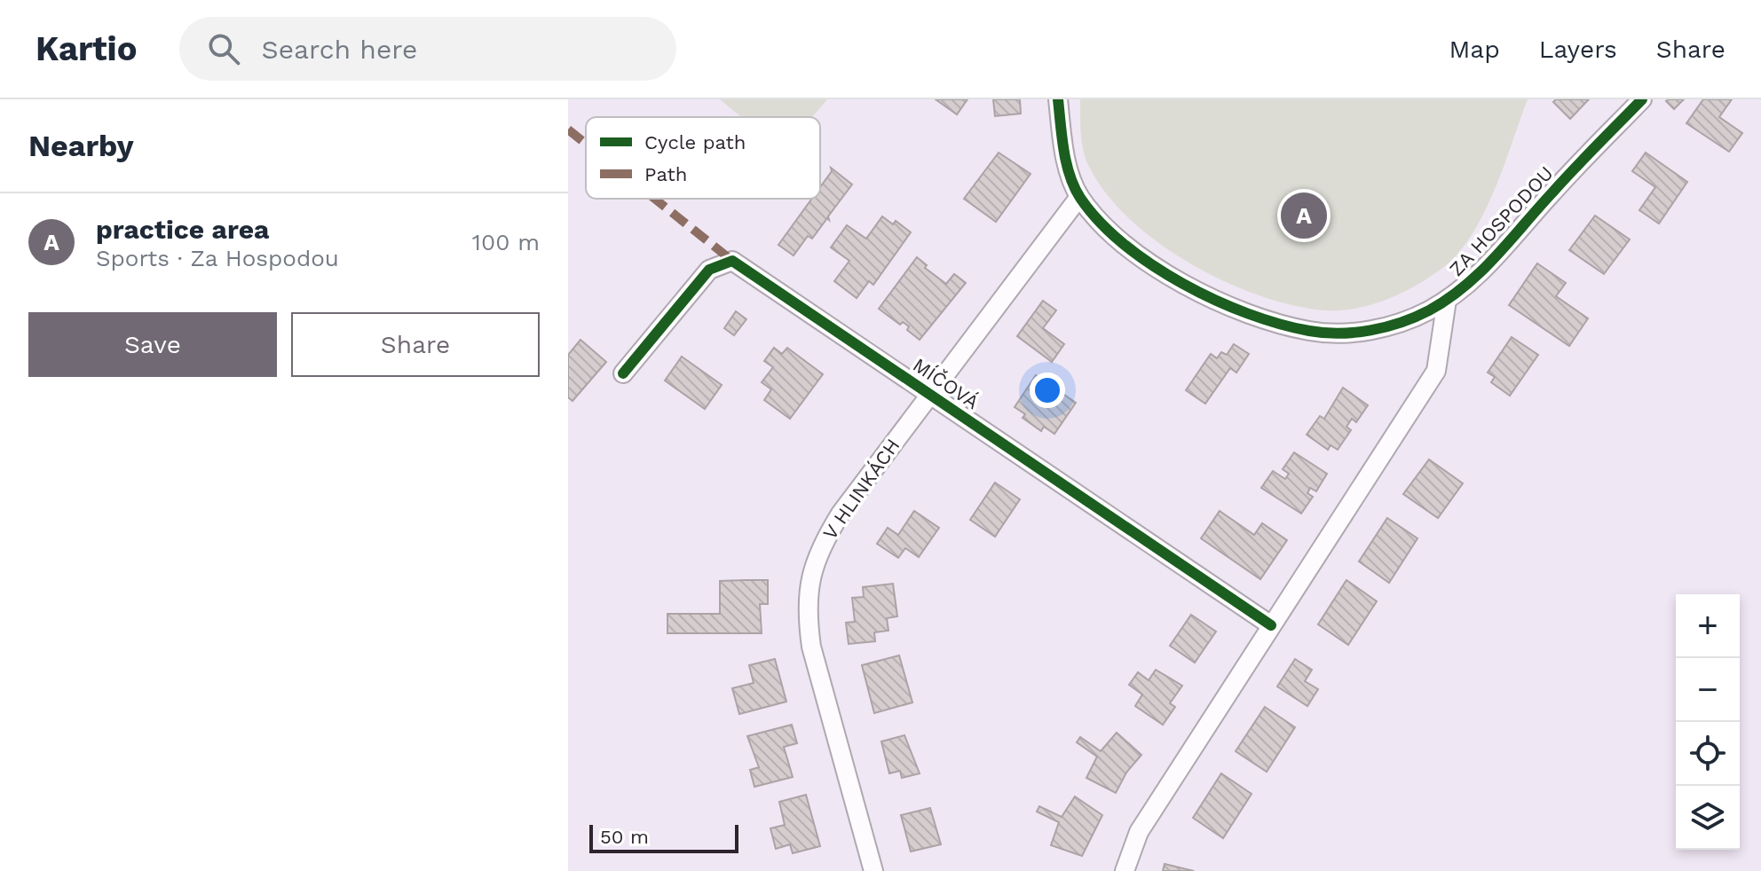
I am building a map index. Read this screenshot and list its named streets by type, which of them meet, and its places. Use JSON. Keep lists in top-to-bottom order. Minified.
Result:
{"streets":{"street":["ZA HOSPODOU","MÍČOVÁ","V HLINKÁCH"]},"crossings":[["ZA HOSPODOU","V HLINKÁCH"],["MÍČOVÁ","V HLINKÁCH"]],"legend":["Cycle path","Path"],"scale_bar":"50 m","page":{"header":"Kartio","search":"Search here","nav":["Map","Layers","Share"],"heading":"Nearby","pins":"A","list":[{"mark":"A","name":"practice area","note":"Sports · Za Hospodou","value":"100 m"}],"buttons":["Save","Share"],"map_buttons":["+","−"],"scale":"50 m"}}
